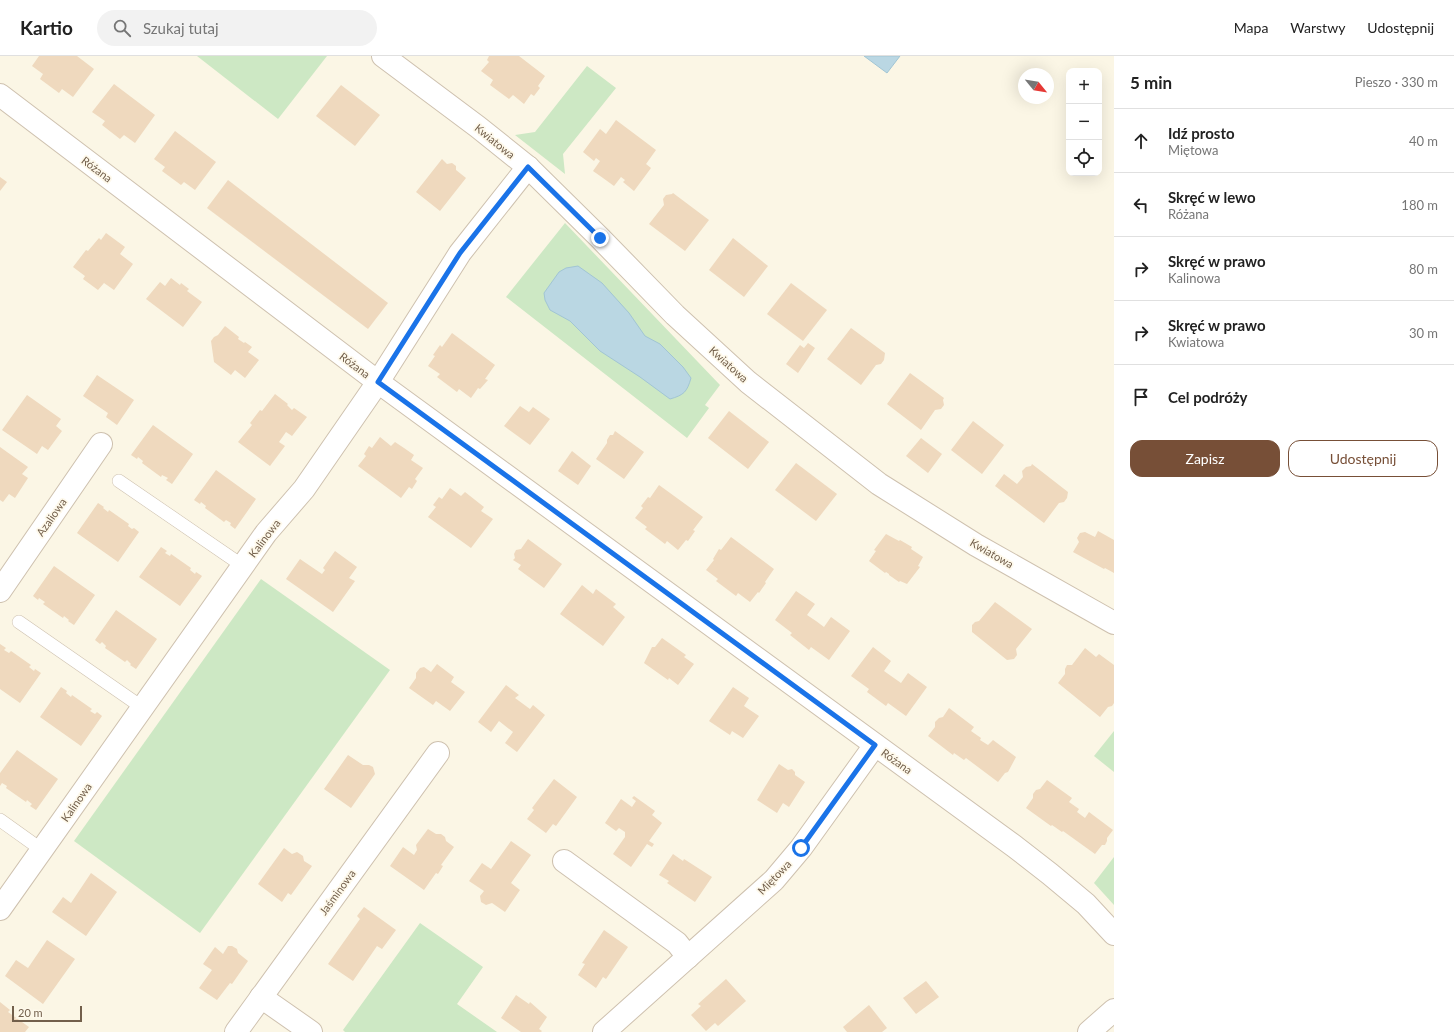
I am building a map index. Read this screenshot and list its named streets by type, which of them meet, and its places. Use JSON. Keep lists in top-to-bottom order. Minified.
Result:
{"streets":{"street":["Kwiatowa","Różana","Azaliowa","Kalinowa","Miętowa","Jaśminowa"]},"crossings":[["Kwiatowa","Kalinowa"],["Różana","Kalinowa"],["Różana","Miętowa"]],"scale_bar":"20 m","north":"bottom right","page":{"header":"Kartio","search":"Szukaj tutaj","nav":["Mapa","Warstwy","Udostępnij"],"heading":["5 min","Pieszo · 330 m"],"map_buttons":["+","−"],"list":[["Idź prosto","Miętowa","40 m"],["Skręć w lewo","Różana","180 m"],["Skręć w prawo","Kalinowa","80 m"],["Skręć w prawo","Kwiatowa","30 m"],"Cel podróży"],"buttons":["Zapisz","Udostępnij"],"scale":"20 m"}}
